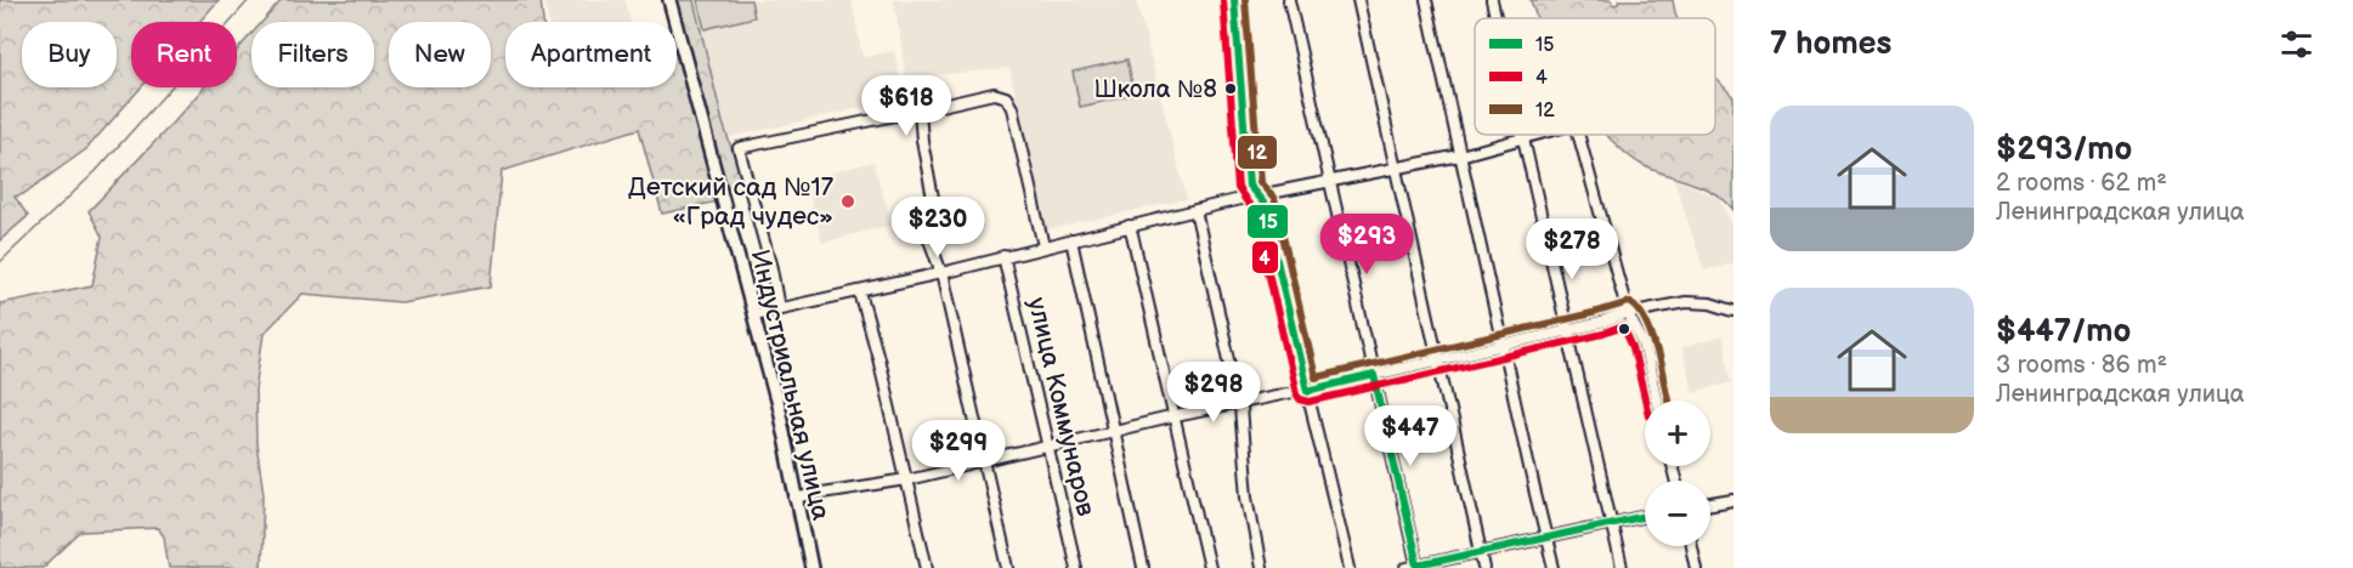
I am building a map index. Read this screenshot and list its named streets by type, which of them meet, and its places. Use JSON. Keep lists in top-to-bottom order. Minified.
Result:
{"streets":{"main road":["Индустриальная улица"],"street":["улица Коммунаров"]},"places":["Школа №8","Детский сад №17 «Град чудес»"],"lines":["transit line 15","transit line 12","transit line 4"],"legend":["15","4","12"],"page":{"heading":"7 homes","chip":["Buy","Rent","Filters","New","Apartment"],"price":["$618","$230","$293","$278","$298","$447","$299"],"list":[{"name":"$293/mo","note":"2 rooms · 62 m² · Ленинградская улица"},{"name":"$447/mo","note":"3 rooms · 86 m² · Ленинградская улица"}],"map_buttons":["+","−"]}}
